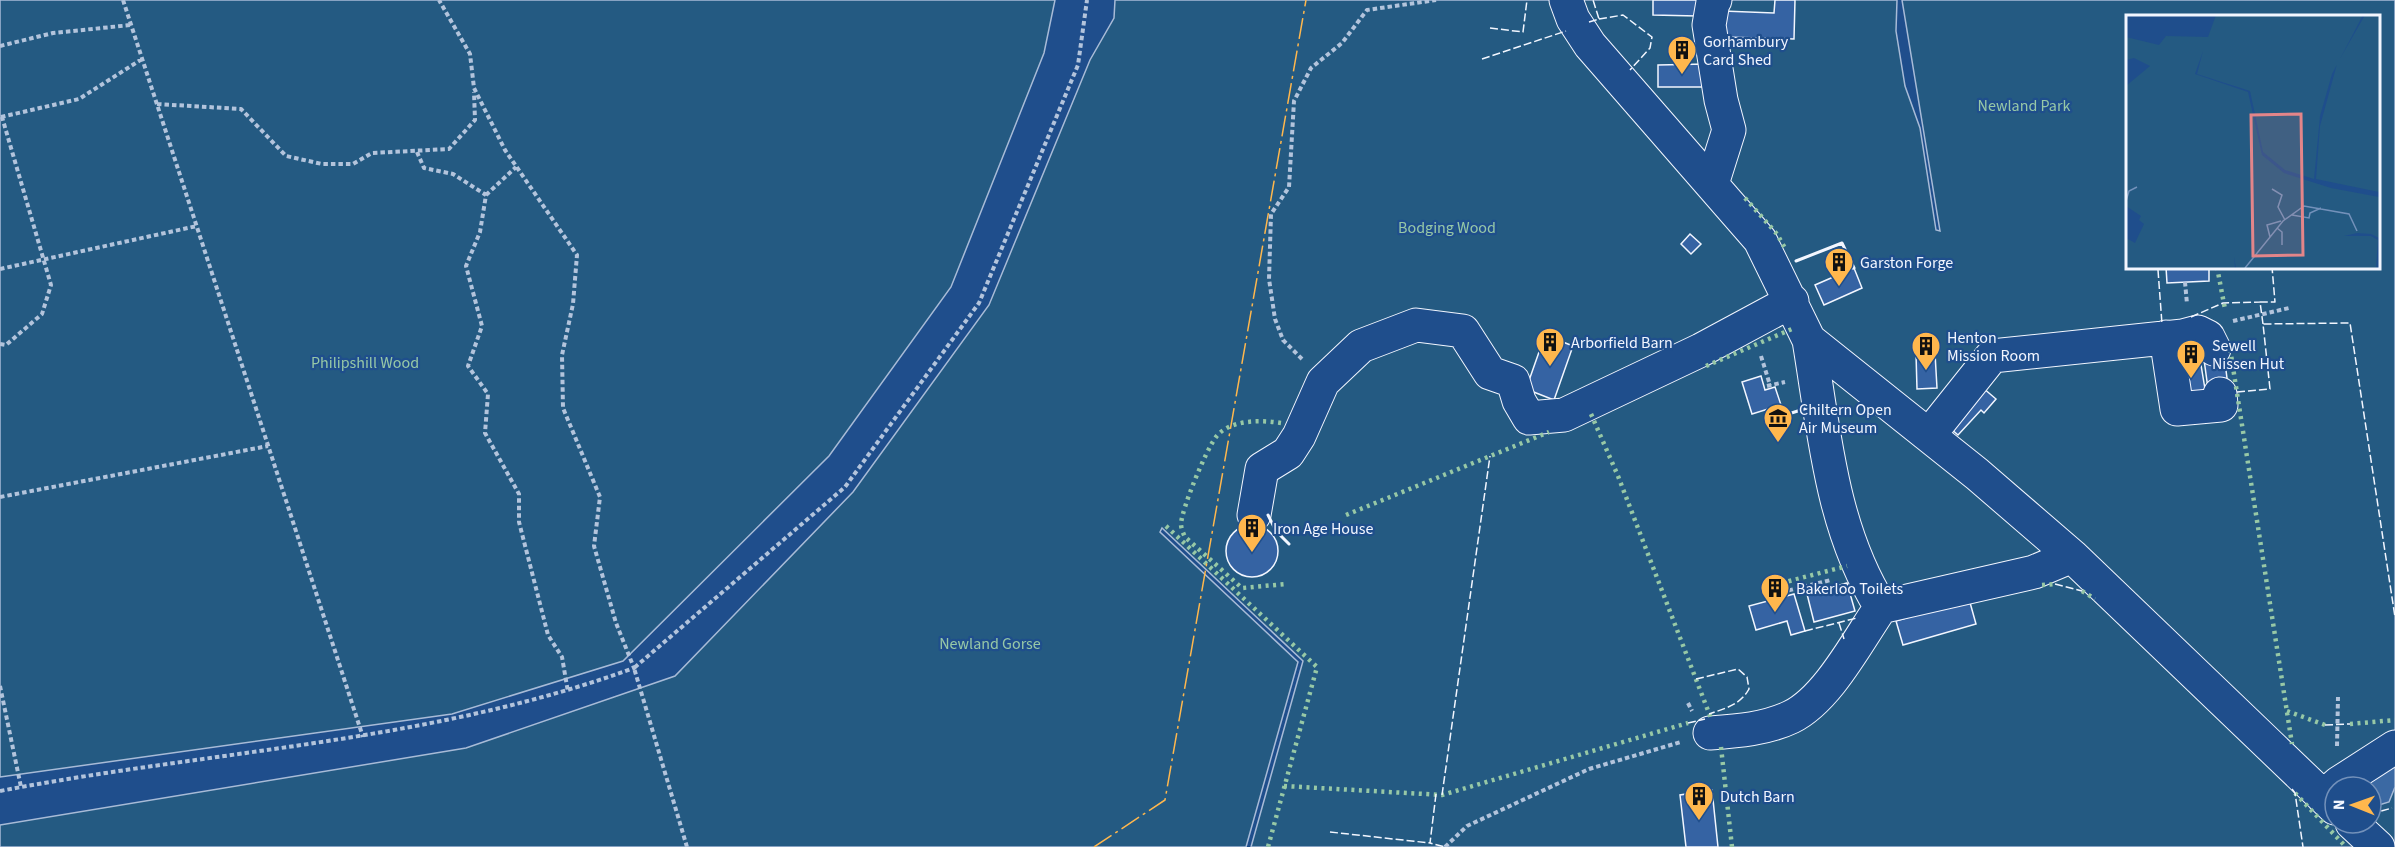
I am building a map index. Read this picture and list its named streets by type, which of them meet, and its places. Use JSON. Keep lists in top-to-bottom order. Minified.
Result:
{"parks":["Newland Park","Bodging Wood","Philipshill Wood","Newland Gorse"],"places":{"building":["Gorhambury Card Shed","Garston Forge","Arborfield Barn","Henton Mission Room","Sewell Nissen Hut","Iron Age House","Bakerloo Toilets","Dutch Barn"],"museum":["Chiltern Open Air Museum"]},"north":"left"}
